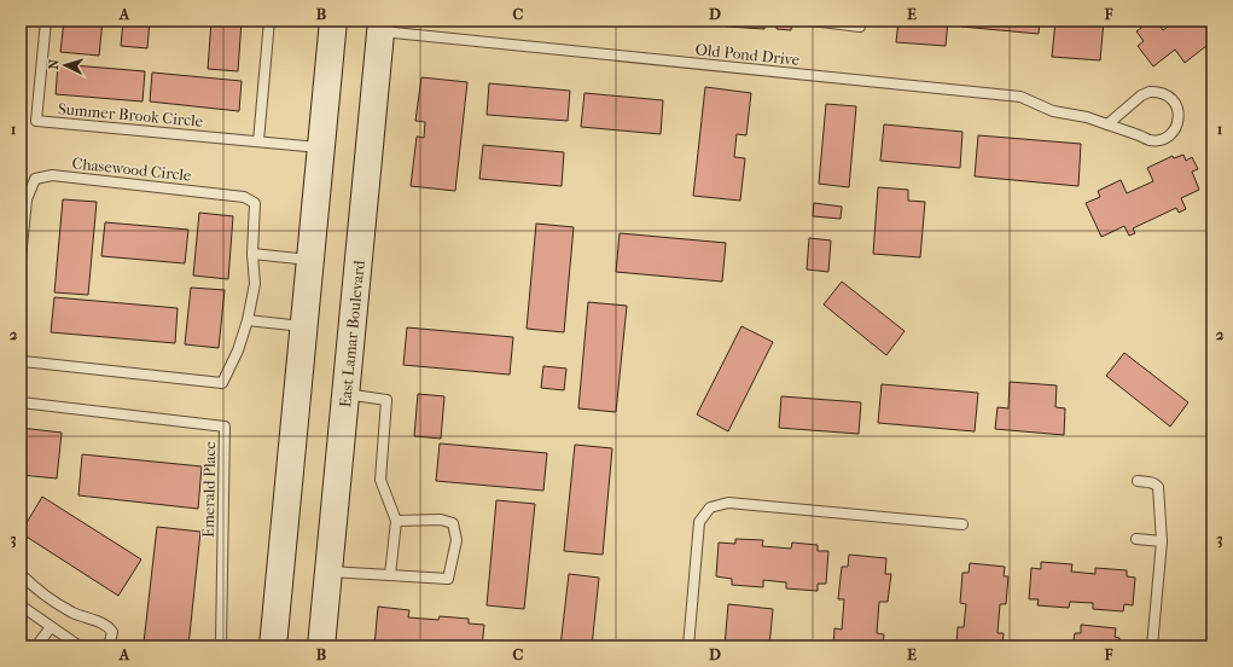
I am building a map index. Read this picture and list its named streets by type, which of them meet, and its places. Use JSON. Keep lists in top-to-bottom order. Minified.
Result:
{"streets":{"main road":["East Lamar Boulevard"],"lane":["Old Pond Drive","Summer Brook Circle","Chasewood Circle","Emerald Place"]},"crossings":[["Old Pond Drive","East Lamar Boulevard"]],"north":"left","grid":{"columns":["A","B","C","D","E","F"],"rows":["1","2","3"]}}
